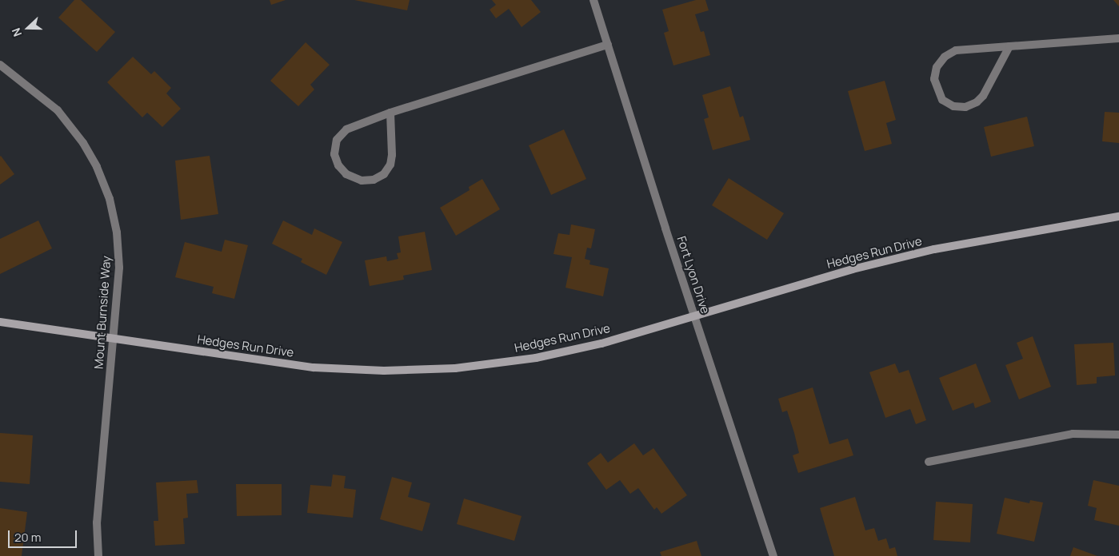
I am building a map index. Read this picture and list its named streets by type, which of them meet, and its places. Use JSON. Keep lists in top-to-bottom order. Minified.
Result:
{"streets":{"street":["Hedges Run Drive","Fort Lyon Drive","Mount Burnside Way"]},"crossings":[["Hedges Run Drive","Fort Lyon Drive"],["Hedges Run Drive","Mount Burnside Way"]],"scale_bar":"20 m","north":"left"}
